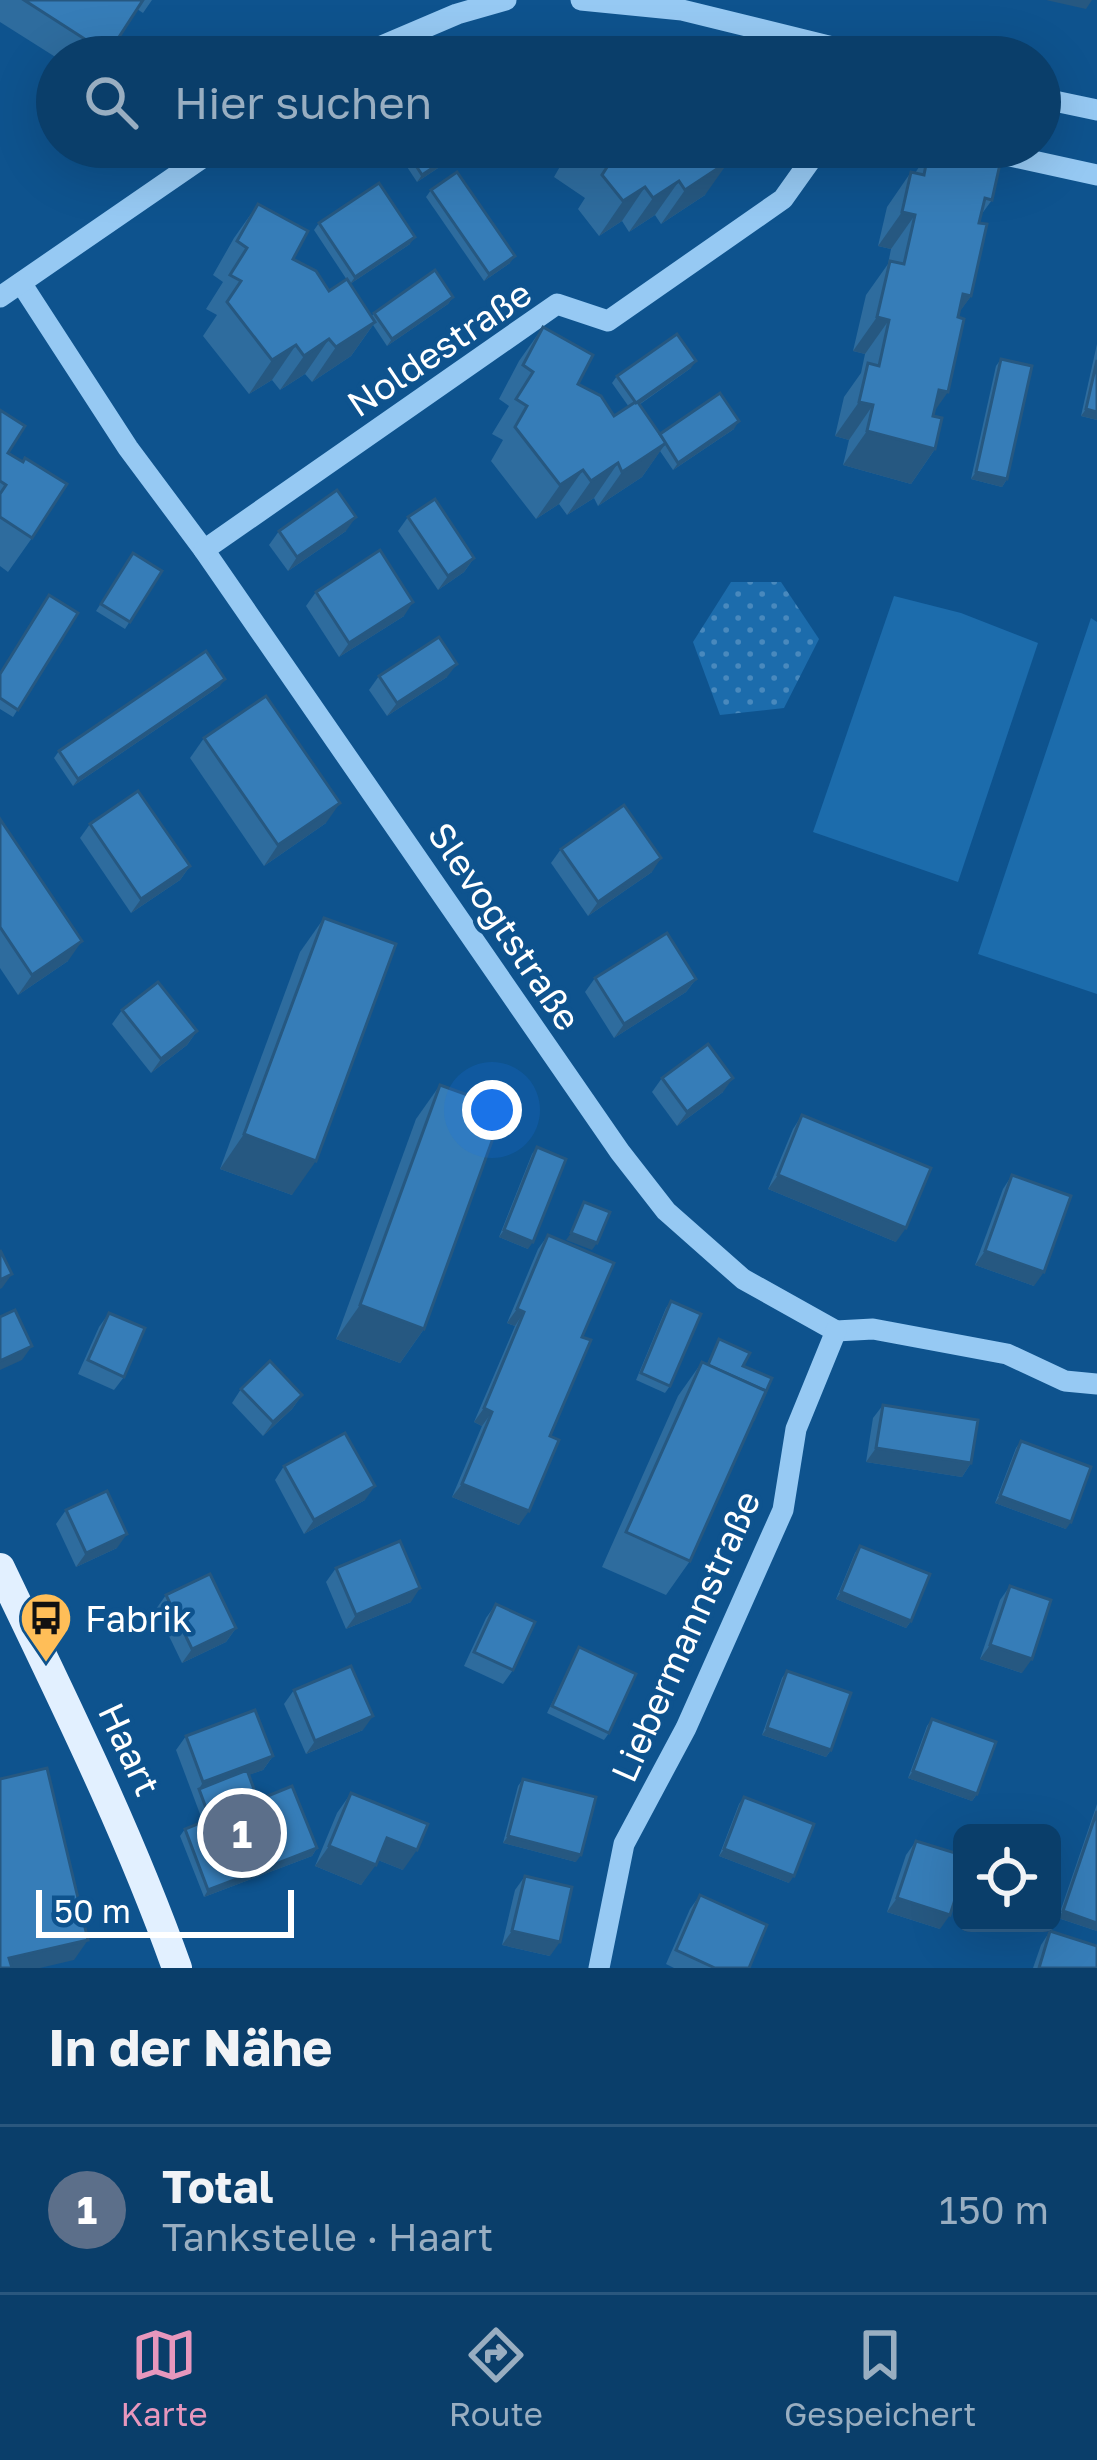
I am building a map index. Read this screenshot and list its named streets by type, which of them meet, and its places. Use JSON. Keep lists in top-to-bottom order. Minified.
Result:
{"streets":{"main road":["Haart"],"street":["Noldestraße","Slevogtstraße","Liebermannstraße"]},"crossings":[["Noldestraße","Slevogtstraße"],["Slevogtstraße","Liebermannstraße"]],"places":{"bus stop":["Fabrik"]},"scale_bar":"50 m","page":{"search":"Hier suchen","pins":"1","scale":"50 m","heading":"In der Nähe","list":[{"mark":"1","name":"Total","note":"Tankstelle · Haart","value":"150 m"}],"nav":["Karte","Route","Gespeichert"]}}
